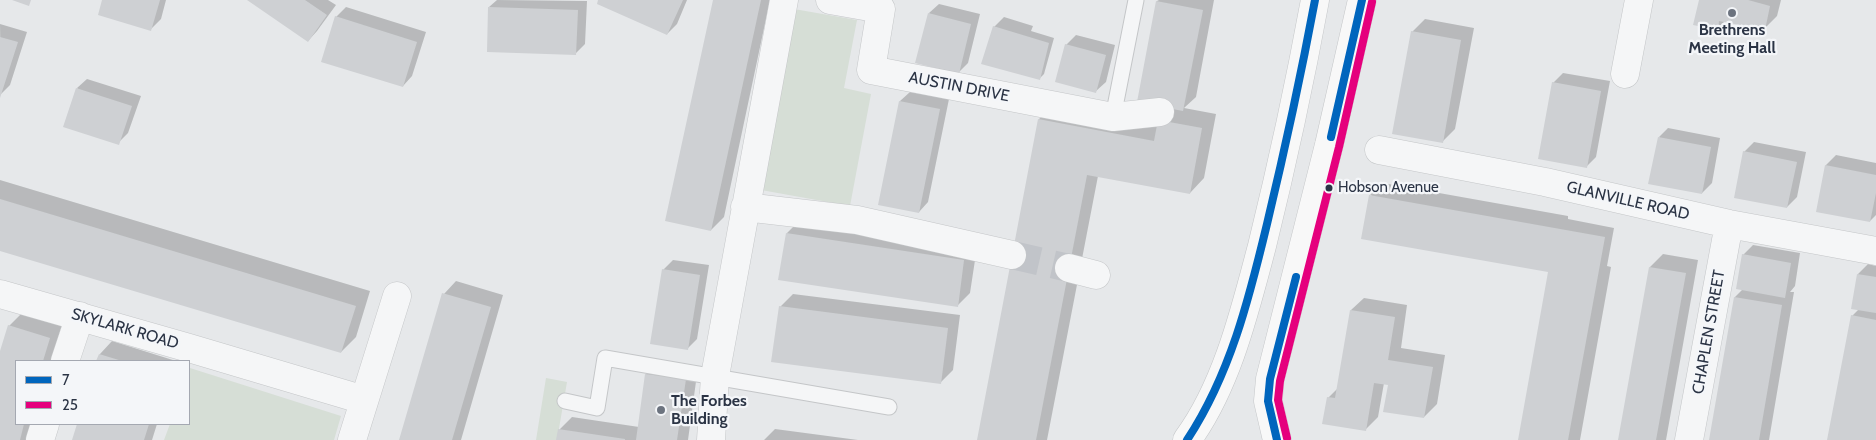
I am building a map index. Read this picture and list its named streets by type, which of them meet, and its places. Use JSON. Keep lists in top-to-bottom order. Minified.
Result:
{"streets":{"street":["AUSTIN DRIVE","GLANVILLE ROAD","SKYLARK ROAD","CHAPLEN STREET"]},"crossings":[["GLANVILLE ROAD","CHAPLEN STREET"]],"places":["Brethrens Meeting Hall","Hobson Avenue","The Forbes Building"],"lines":["transit line 7","transit line 25"],"legend":["7","25"]}
